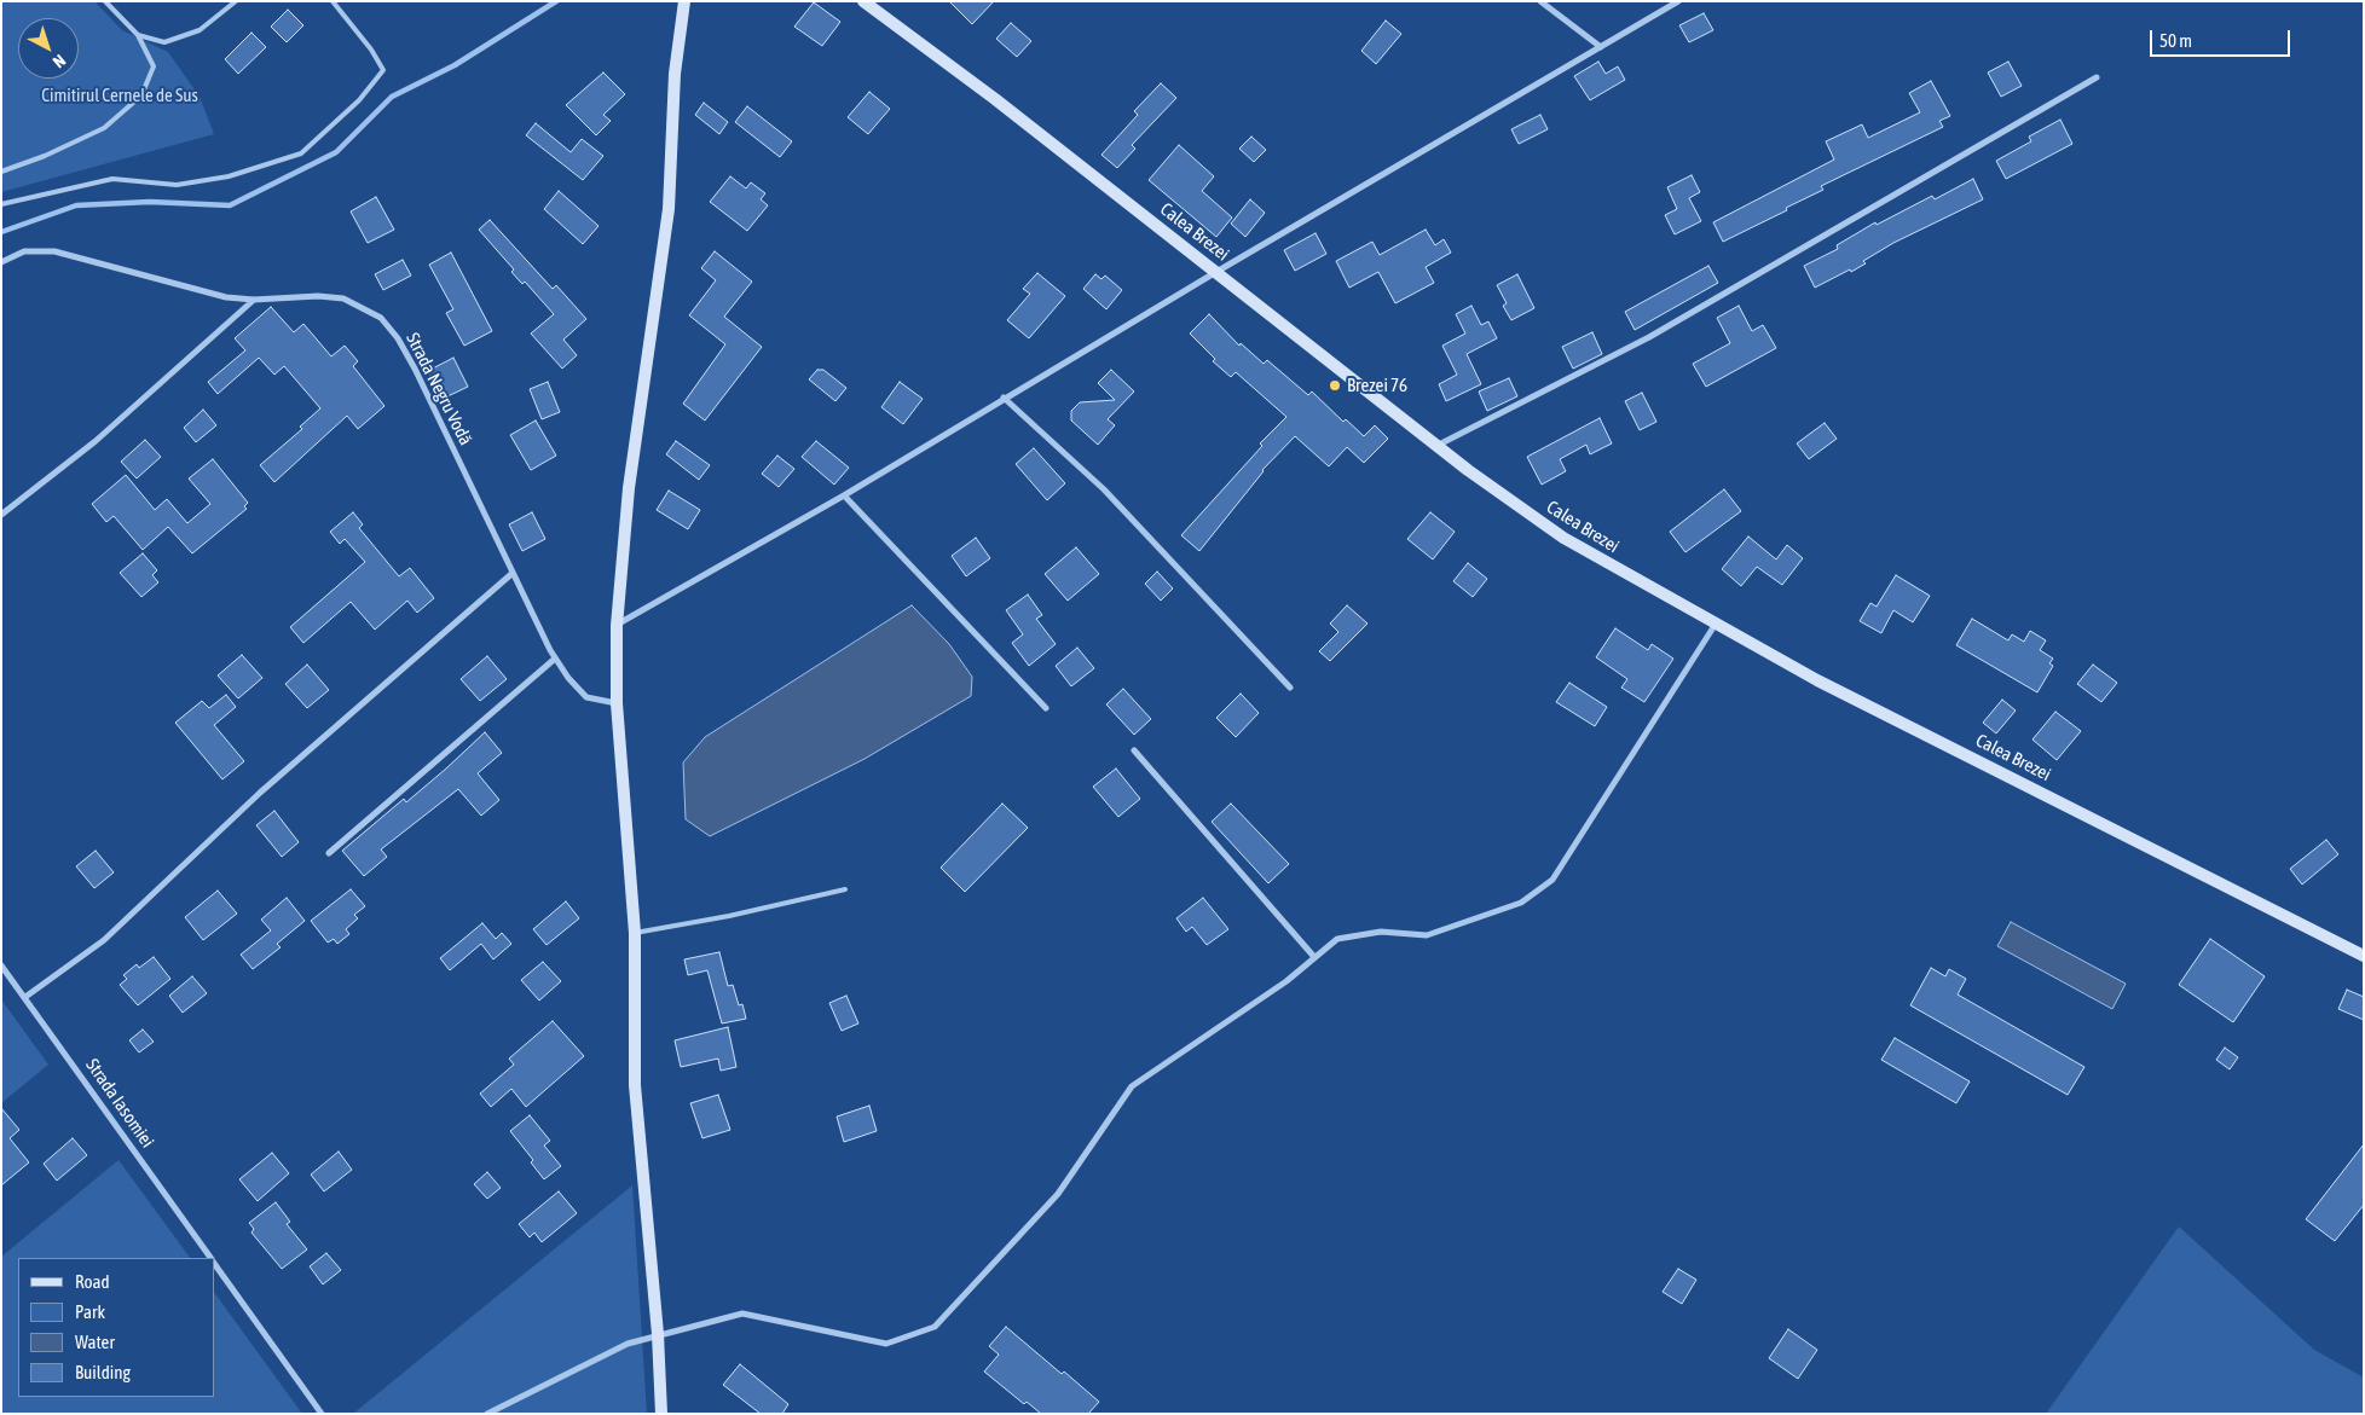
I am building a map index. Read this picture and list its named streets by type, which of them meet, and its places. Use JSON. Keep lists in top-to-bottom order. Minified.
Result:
{"streets":{"street":["Calea Brezei","Strada Negru Vodă","Strada Iasomiei"]},"parks":["Cimitirul Cernele de Sus"],"places":["Brezei 76"],"legend":["Road","Park","Water","Building"],"scale_bar":"50 m","north":"bottom right"}
